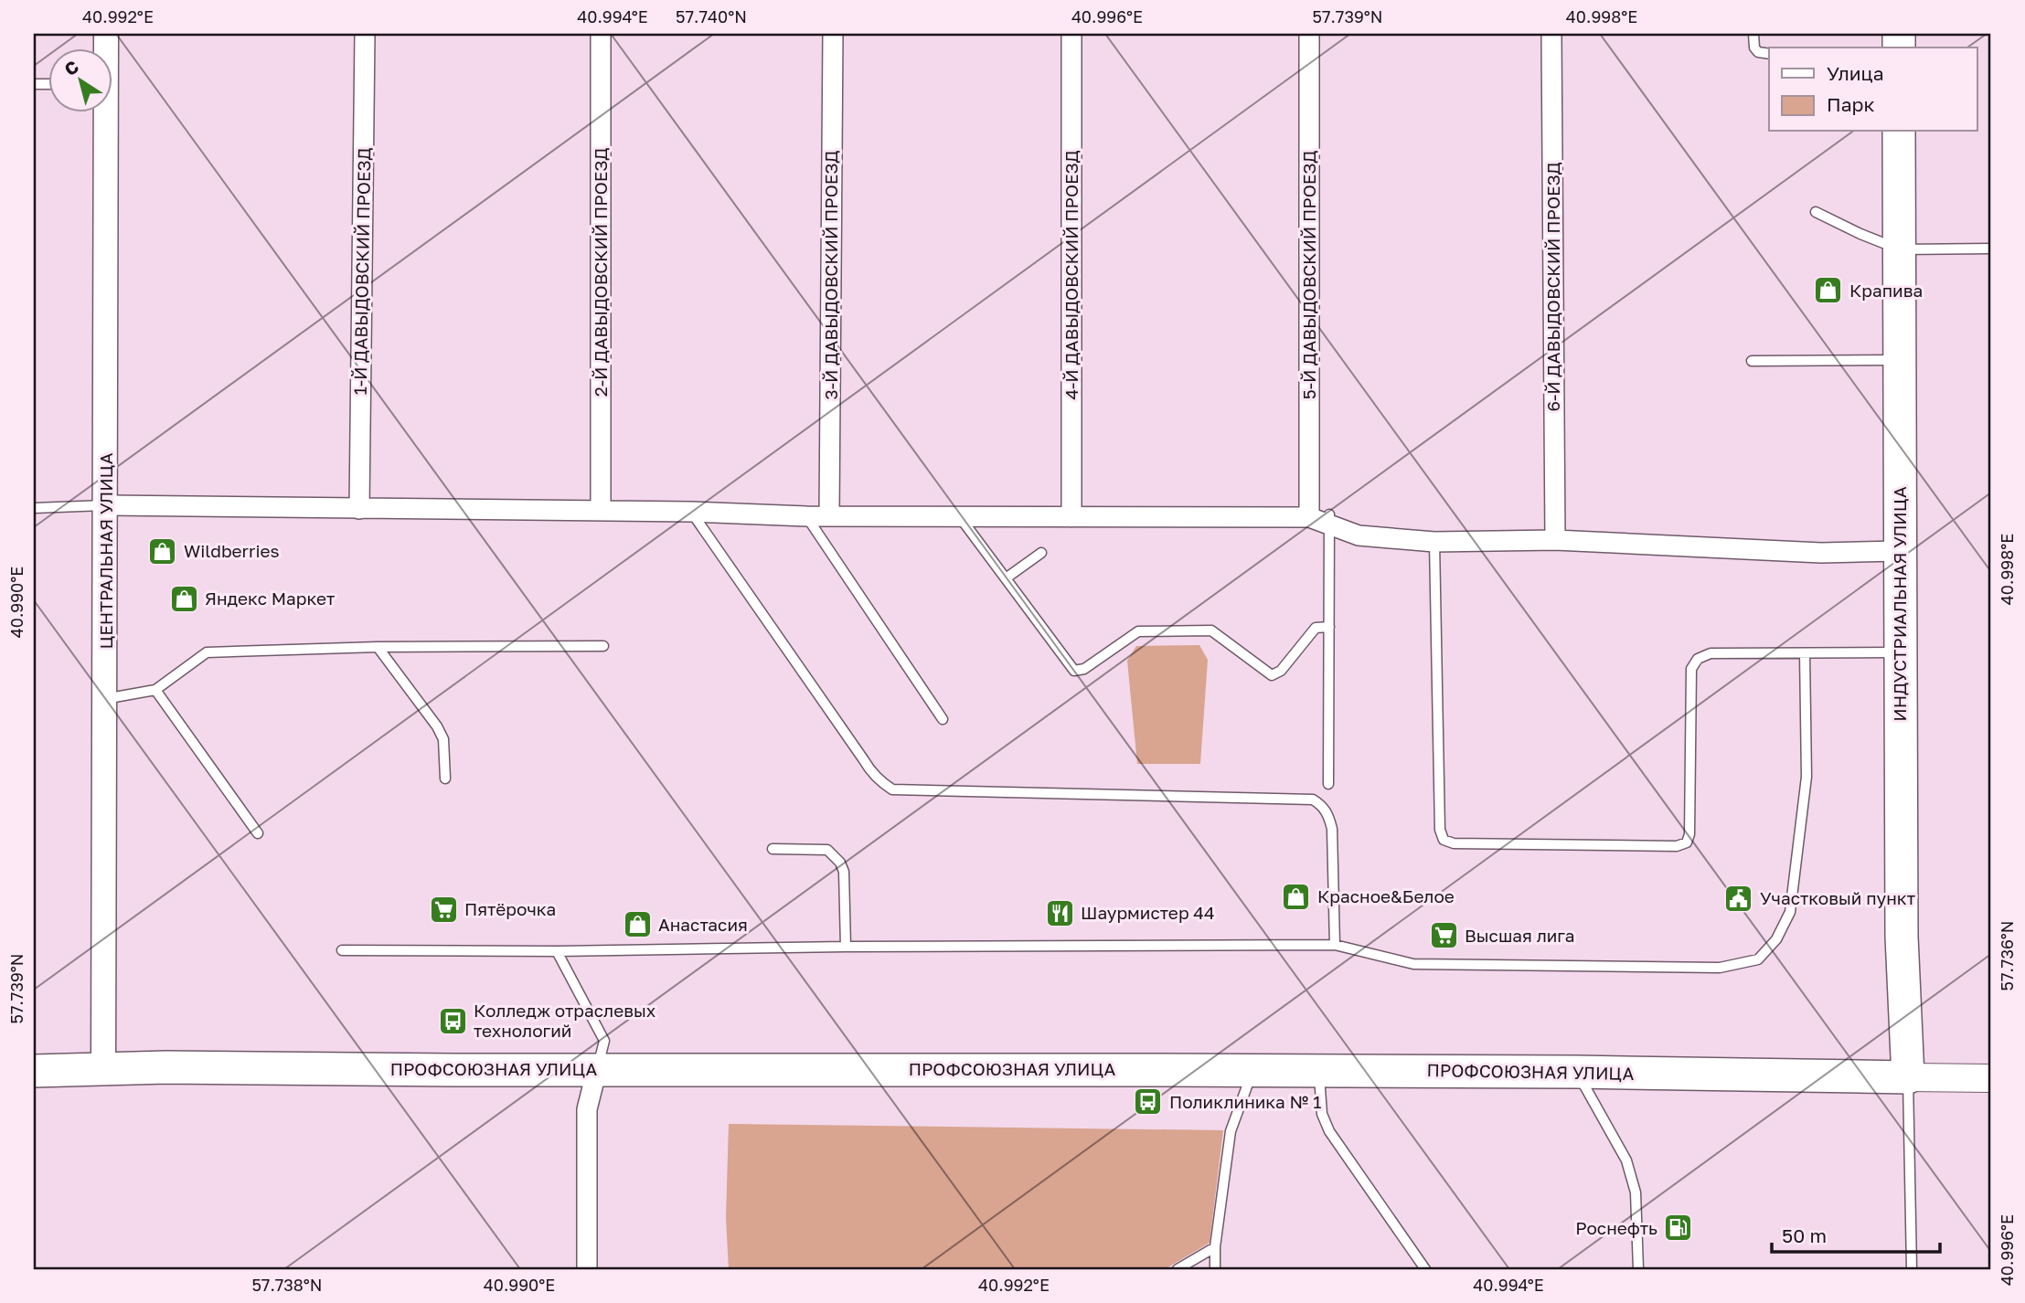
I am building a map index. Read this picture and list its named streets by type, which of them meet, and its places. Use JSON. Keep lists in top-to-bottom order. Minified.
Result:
{"streets":{"highway":["ИНДУСТРИАЛЬНАЯ УЛИЦА","ПРОФСОЮЗНАЯ УЛИЦА"],"street":["1-Й ДАВЫДОВСКИЙ ПРОЕЗД","2-Й ДАВЫДОВСКИЙ ПРОЕЗД","3-Й ДАВЫДОВСКИЙ ПРОЕЗД","4-Й ДАВЫДОВСКИЙ ПРОЕЗД","5-Й ДАВЫДОВСКИЙ ПРОЕЗД","6-Й ДАВЫДОВСКИЙ ПРОЕЗД","ЦЕНТРАЛЬНАЯ УЛИЦА"]},"crossings":[["ЦЕНТРАЛЬНАЯ УЛИЦА","ПРОФСОЮЗНАЯ УЛИЦА"],["ИНДУСТРИАЛЬНАЯ УЛИЦА","ПРОФСОЮЗНАЯ УЛИЦА"]],"places":{"shop":["Крапива","Wildberries","Яндекс Маркет","Красное&Белое","Анастасия"],"public building":["Участковый пункт"],"supermarket":["Пятёрочка","Высшая лига"],"restaurant":["Шаурмистер 44"],"bus stop":["Колледж отраслевых технологий","Поликлиника № 1"],"fuel station":["Роснефть"]},"legend":["Улица","Парк"],"scale_bar":"50 m","north":"top left","coordinates":["40.992°E","40.994°E","57.740°N","40.996°E","57.739°N","40.998°E","40.990°E","57.736°N","57.738°N"]}
